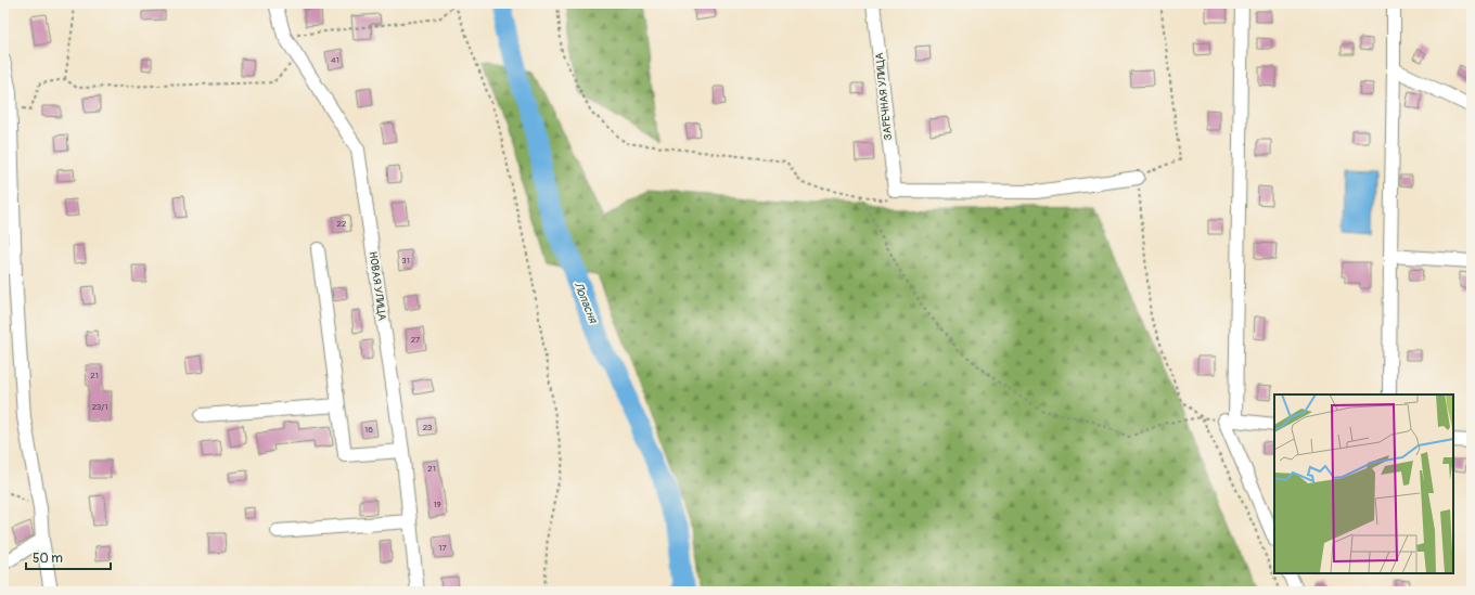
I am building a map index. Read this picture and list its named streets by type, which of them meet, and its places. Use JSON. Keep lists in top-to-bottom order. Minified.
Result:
{"streets":{"street":["ЗАРЕЧНАЯ УЛИЦА","НОВАЯ УЛИЦА"]},"water":["Лопасня"],"house_numbers":["41","22","31","27","21","23/1","23","16","21","19","17"],"scale_bar":"50 m"}
